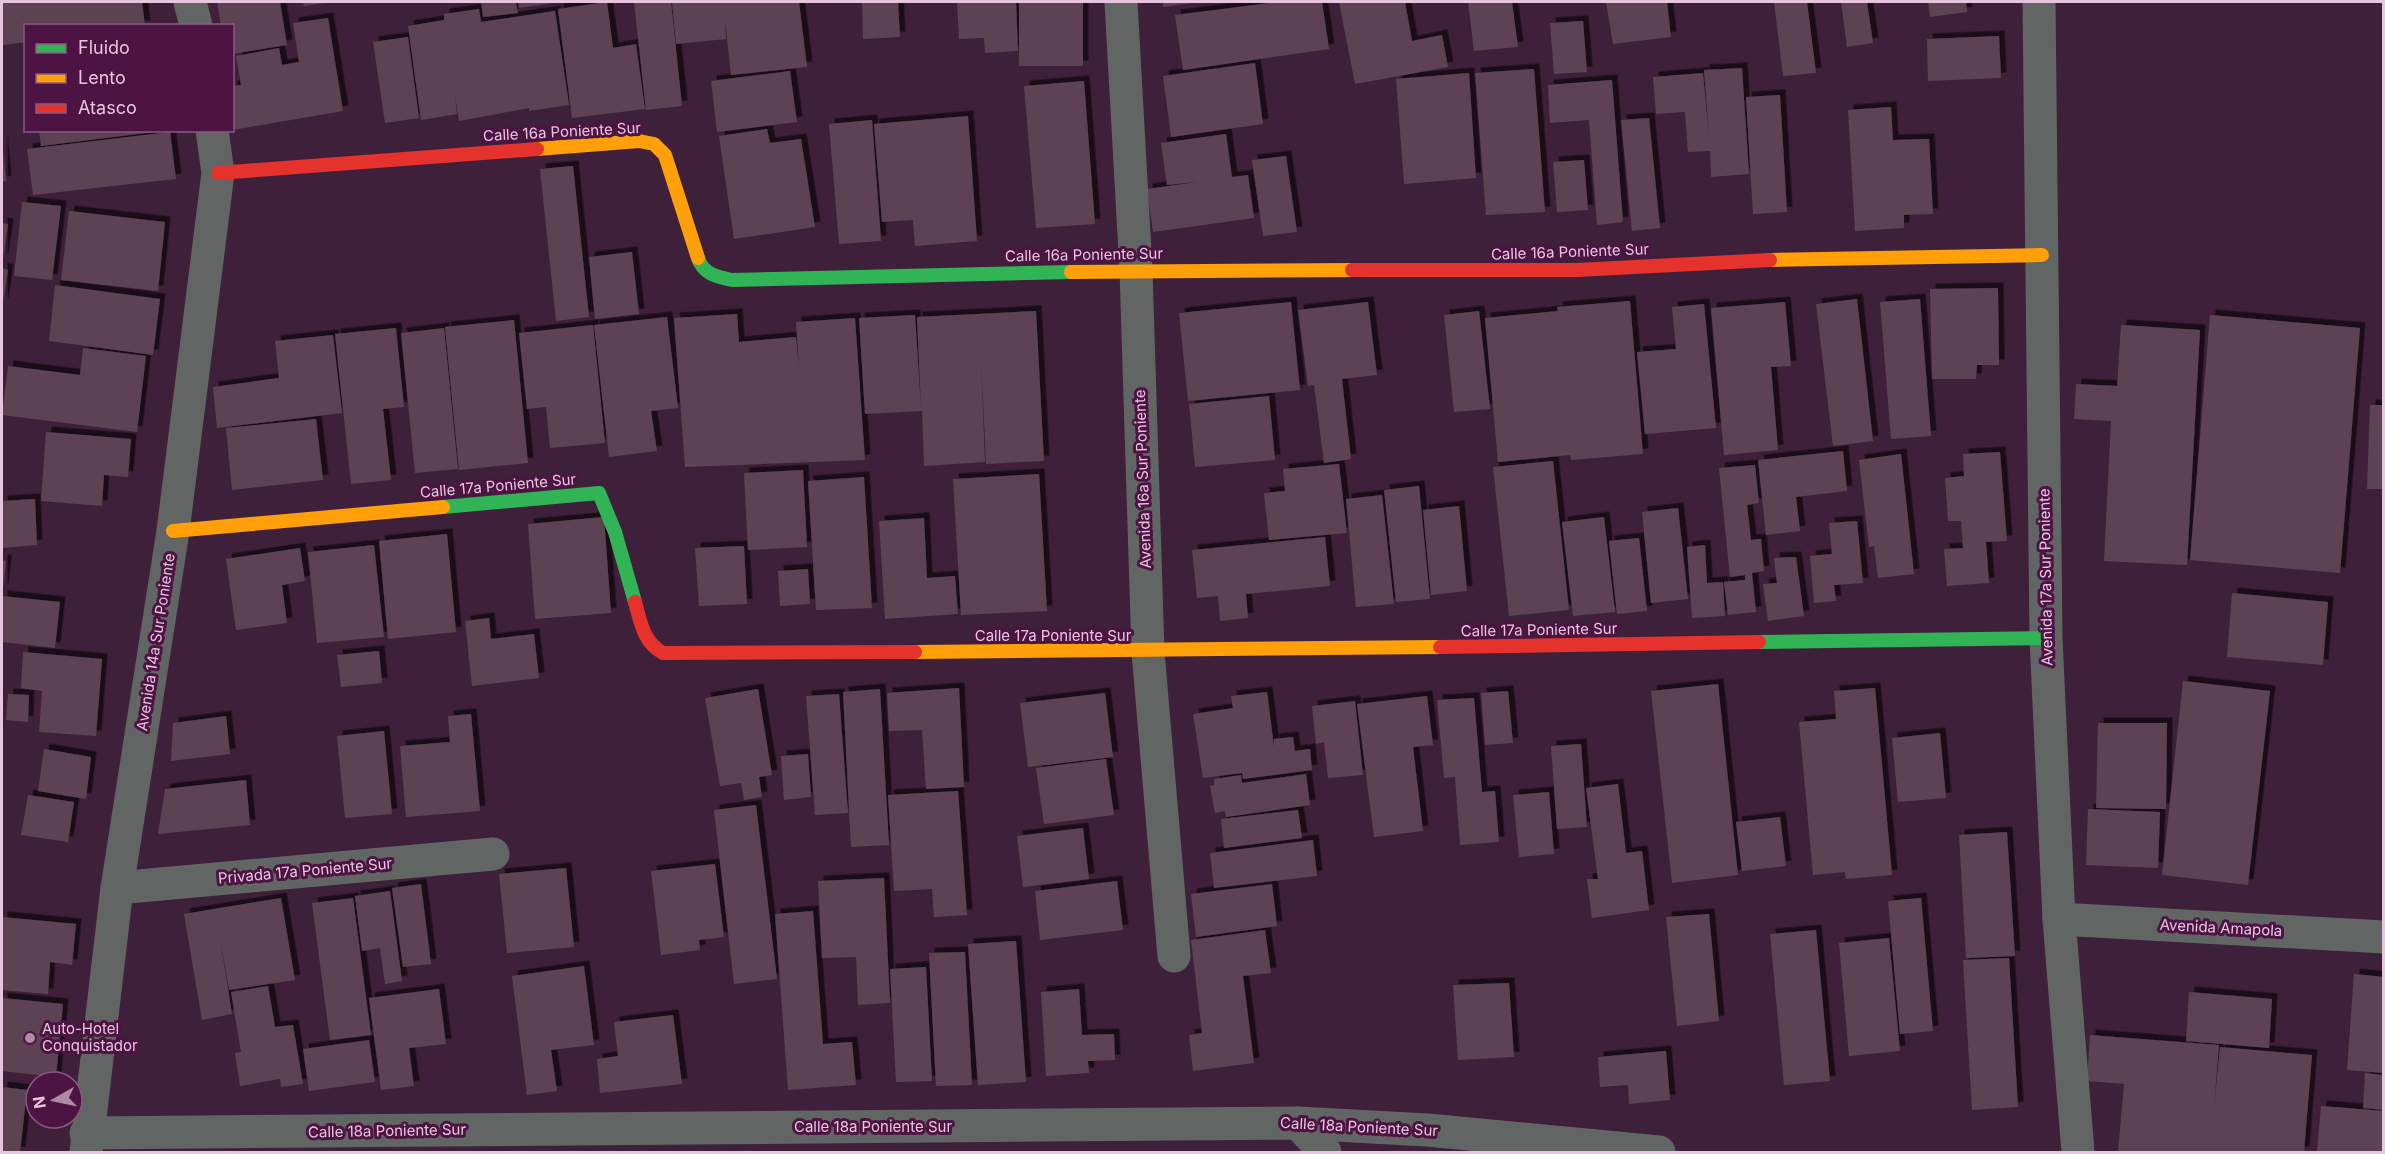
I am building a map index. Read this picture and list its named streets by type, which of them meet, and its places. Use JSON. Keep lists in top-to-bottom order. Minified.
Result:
{"streets":{"street":["Calle 16a Poniente Sur","Avenida 16a Sur Poniente","Calle 17a Poniente Sur","Avenida 17a Sur Poniente","Avenida 14a Sur Poniente","Privada 17a Poniente Sur","Avenida Amapola","Calle 18a Poniente Sur"]},"crossings":[["Calle 16a Poniente Sur","Avenida 16a Sur Poniente"],["Calle 16a Poniente Sur","Avenida 17a Sur Poniente"],["Calle 16a Poniente Sur","Avenida 14a Sur Poniente"],["Avenida 16a Sur Poniente","Calle 17a Poniente Sur"],["Calle 17a Poniente Sur","Avenida 17a Sur Poniente"],["Calle 17a Poniente Sur","Avenida 14a Sur Poniente"],["Avenida 17a Sur Poniente","Avenida Amapola"],["Avenida 14a Sur Poniente","Privada 17a Poniente Sur"],["Avenida 14a Sur Poniente","Calle 18a Poniente Sur"]],"places":["Auto-Hotel Conquistador"],"legend":["Fluido","Lento","Atasco"],"north":"left"}
